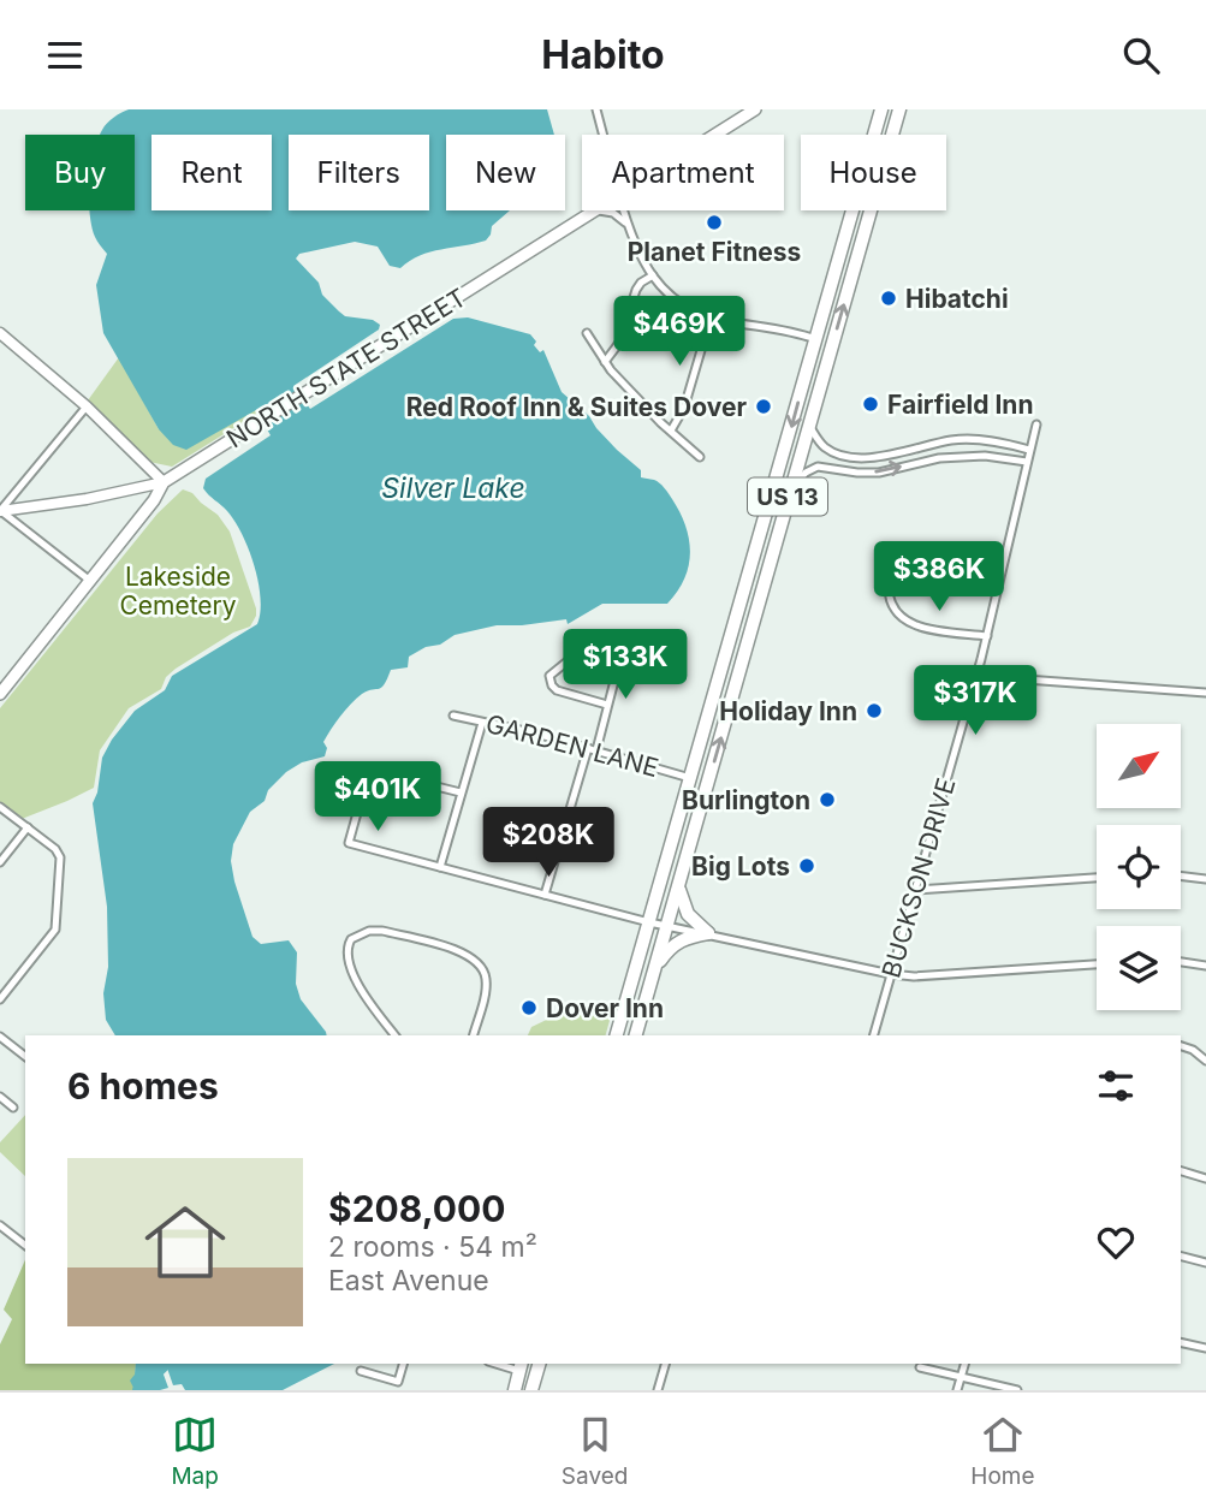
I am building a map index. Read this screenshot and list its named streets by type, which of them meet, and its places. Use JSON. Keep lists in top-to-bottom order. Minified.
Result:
{"streets":{"highway":["US 13"],"main road":["NORTH STATE STREET"],"street":["GARDEN LANE","BUCKSON DRIVE"]},"crossings":[["US 13","GARDEN LANE"]],"water":["Silver Lake"],"parks":["Lakeside Cemetery"],"places":["Planet Fitness","Hibatchi","Fairfield Inn","Red Roof Inn & Suites Dover","Holiday Inn","Burlington","Big Lots","Dover Inn"],"north":"top right","page":{"header":"Habito","chip":["Buy","Rent","Filters","New","Apartment","House"],"price":["$469K","$386K","$133K","$317K","$401K","$208K"],"heading":"6 homes","list":[{"name":"$208,000","note":"2 rooms · 54 m² · East Avenue"}],"tabs":["Map","Saved","Home"]}}
